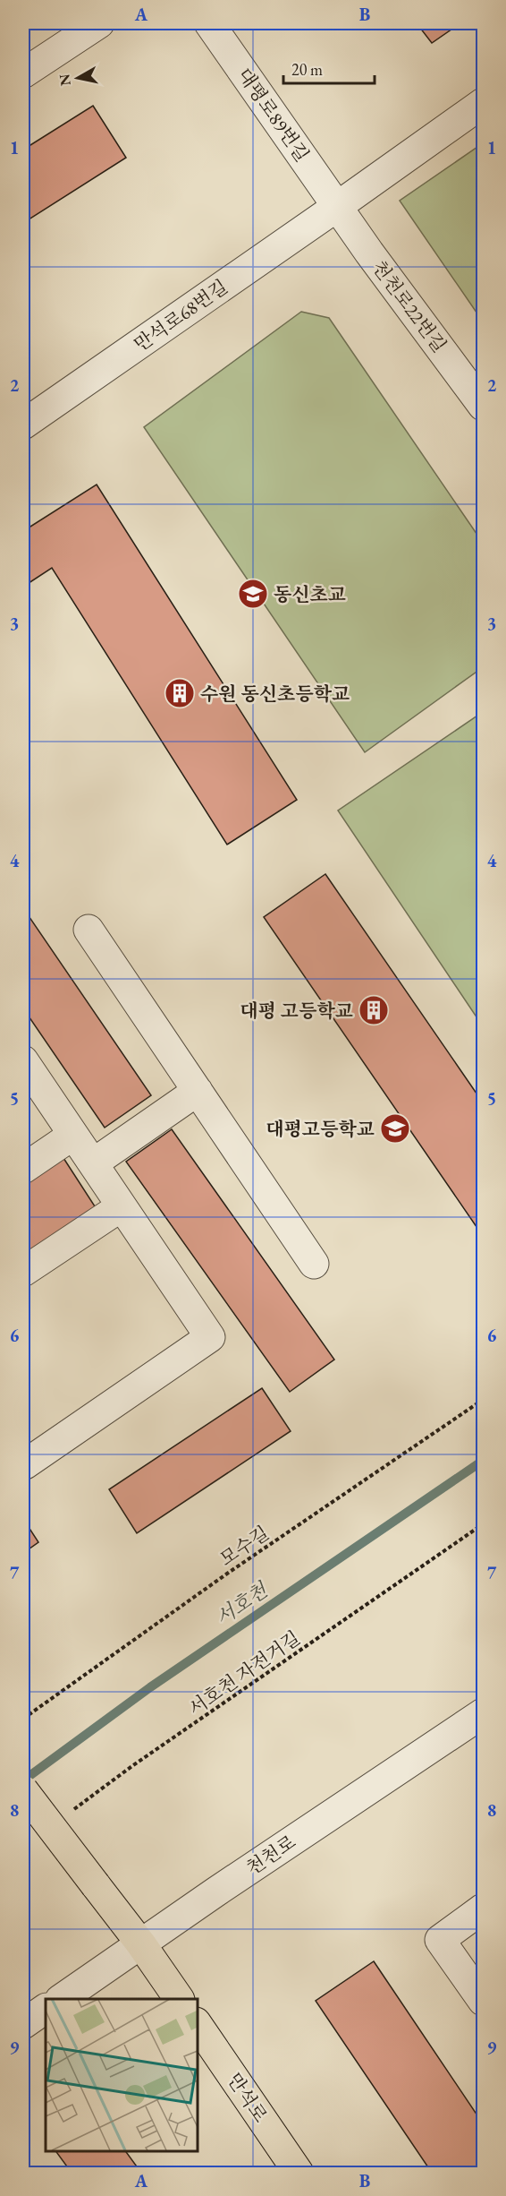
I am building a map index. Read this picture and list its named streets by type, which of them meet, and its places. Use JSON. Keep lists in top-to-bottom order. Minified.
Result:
{"streets":{"main road":["만석로"],"street":["대평로89번길","천천로22번길","만석로68번길","천천로"],"path":["모수길","서호천 자전거길"]},"crossings":[["대평로89번길","천천로22번길"],["대평로89번길","만석로68번길"],["천천로22번길","만석로68번길"]],"water":["서호천"],"places":{"school or university":["동신초교","대평고등학교"],"building":["수원 동신초등학교","대평 고등학교"]},"scale_bar":"20 m","north":"left","grid":{"columns":["A","B"],"rows":["1","2","3","4","5","6","7","8","9"]}}
